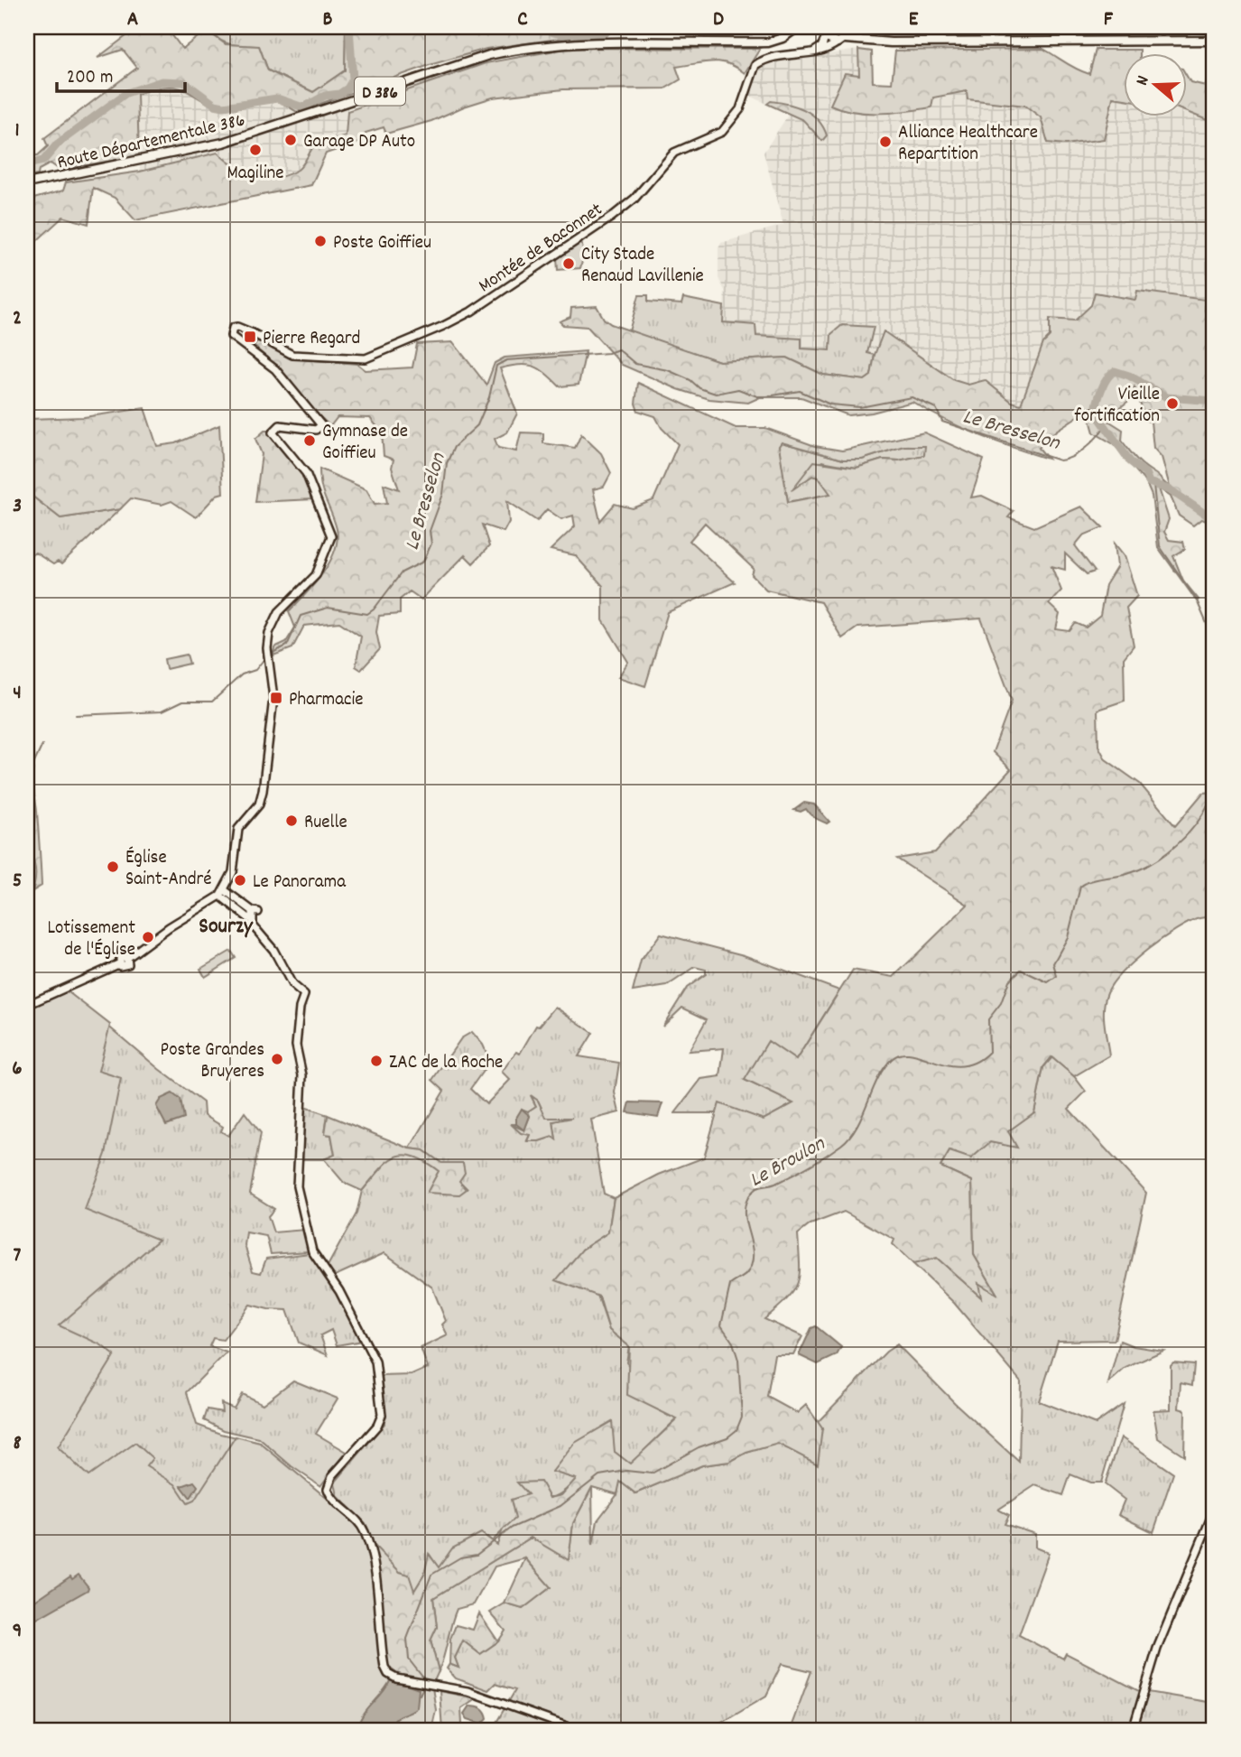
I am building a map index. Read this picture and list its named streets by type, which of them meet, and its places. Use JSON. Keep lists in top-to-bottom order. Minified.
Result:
{"streets":{"main road":["D 386","Route Départementale 386"],"street":["Montée de Baconnet"]},"districts":["Sourzy"],"water":["Le Bresselon","Le Broulon"],"places":{"other":["Garage DP Auto","Alliance Healthcare Repartition","Magiline","Poste Goiffieu","City Stade Renaud Lavillenie","Vieille fortification","Gymnase de Goiffieu","Ruelle","Église Saint-André","Le Panorama","Lotissement de l'Église","Poste Grandes Bruyeres","ZAC de la Roche"],"transit":["Pierre Regard","Pharmacie"]},"scale_bar":"200 m","north":"left","grid":{"columns":["A","B","C","D","E","F"],"rows":["1","2","3","4","5","6","7","8","9"]}}
